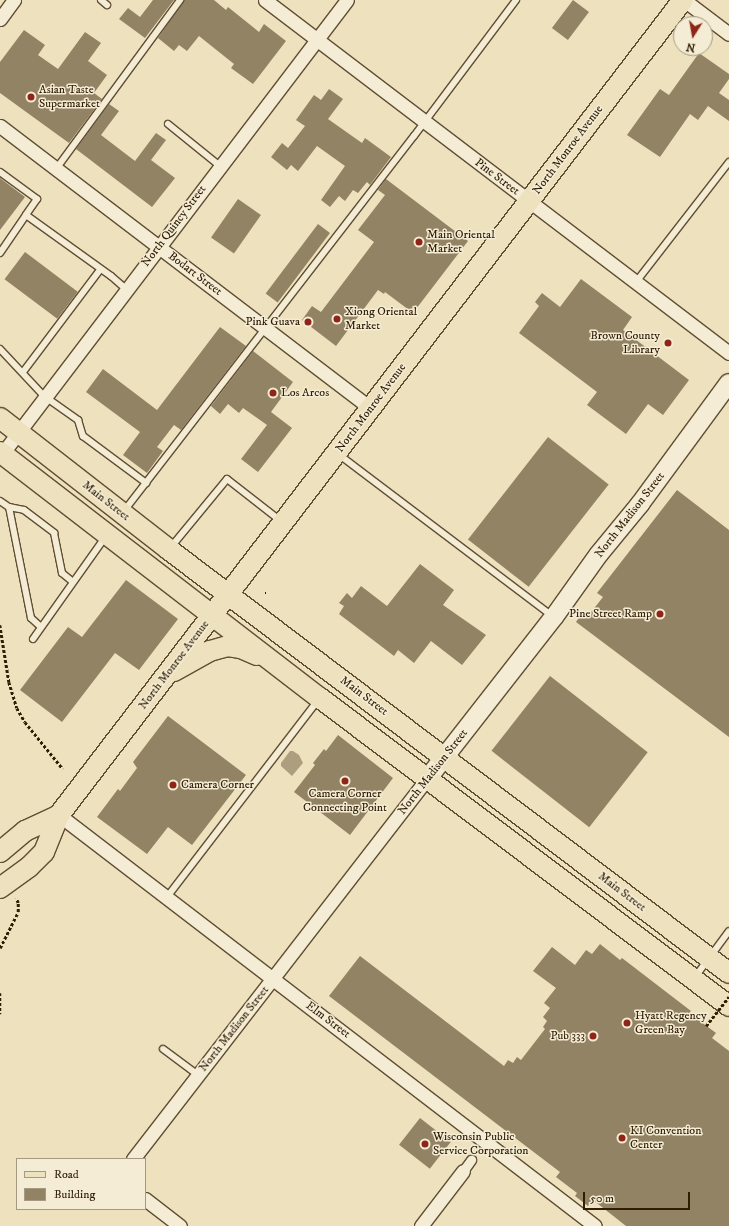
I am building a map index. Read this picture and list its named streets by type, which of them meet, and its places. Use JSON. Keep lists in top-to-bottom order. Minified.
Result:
{"streets":{"main road":["North Monroe Avenue","Main Street","North Madison Street"],"street":["Pine Street","North Quincy Street","Bodart Street","Elm Street"]},"crossings":[["North Monroe Avenue","Pine Street"],["North Monroe Avenue","Bodart Street"],["North Monroe Avenue","Main Street"],["North Monroe Avenue","Elm Street"],["Pine Street","North Quincy Street"],["North Quincy Street","Bodart Street"],["North Quincy Street","Main Street"],["Main Street","North Madison Street"],["North Madison Street","Elm Street"]],"places":["Asian Taste Supermarket","Main Oriental Market","Xiong Oriental Market","Pink Guava","Brown County Library","Los Arcos","Pine Street Ramp","Camera Corner Connecting Point","Camera Corner","Hyatt Regency Green Bay","Pub 333","KI Convention Center","Wisconsin Public Service Corporation"],"legend":["Road","Building"],"scale_bar":"50 m","north":"bottom"}
